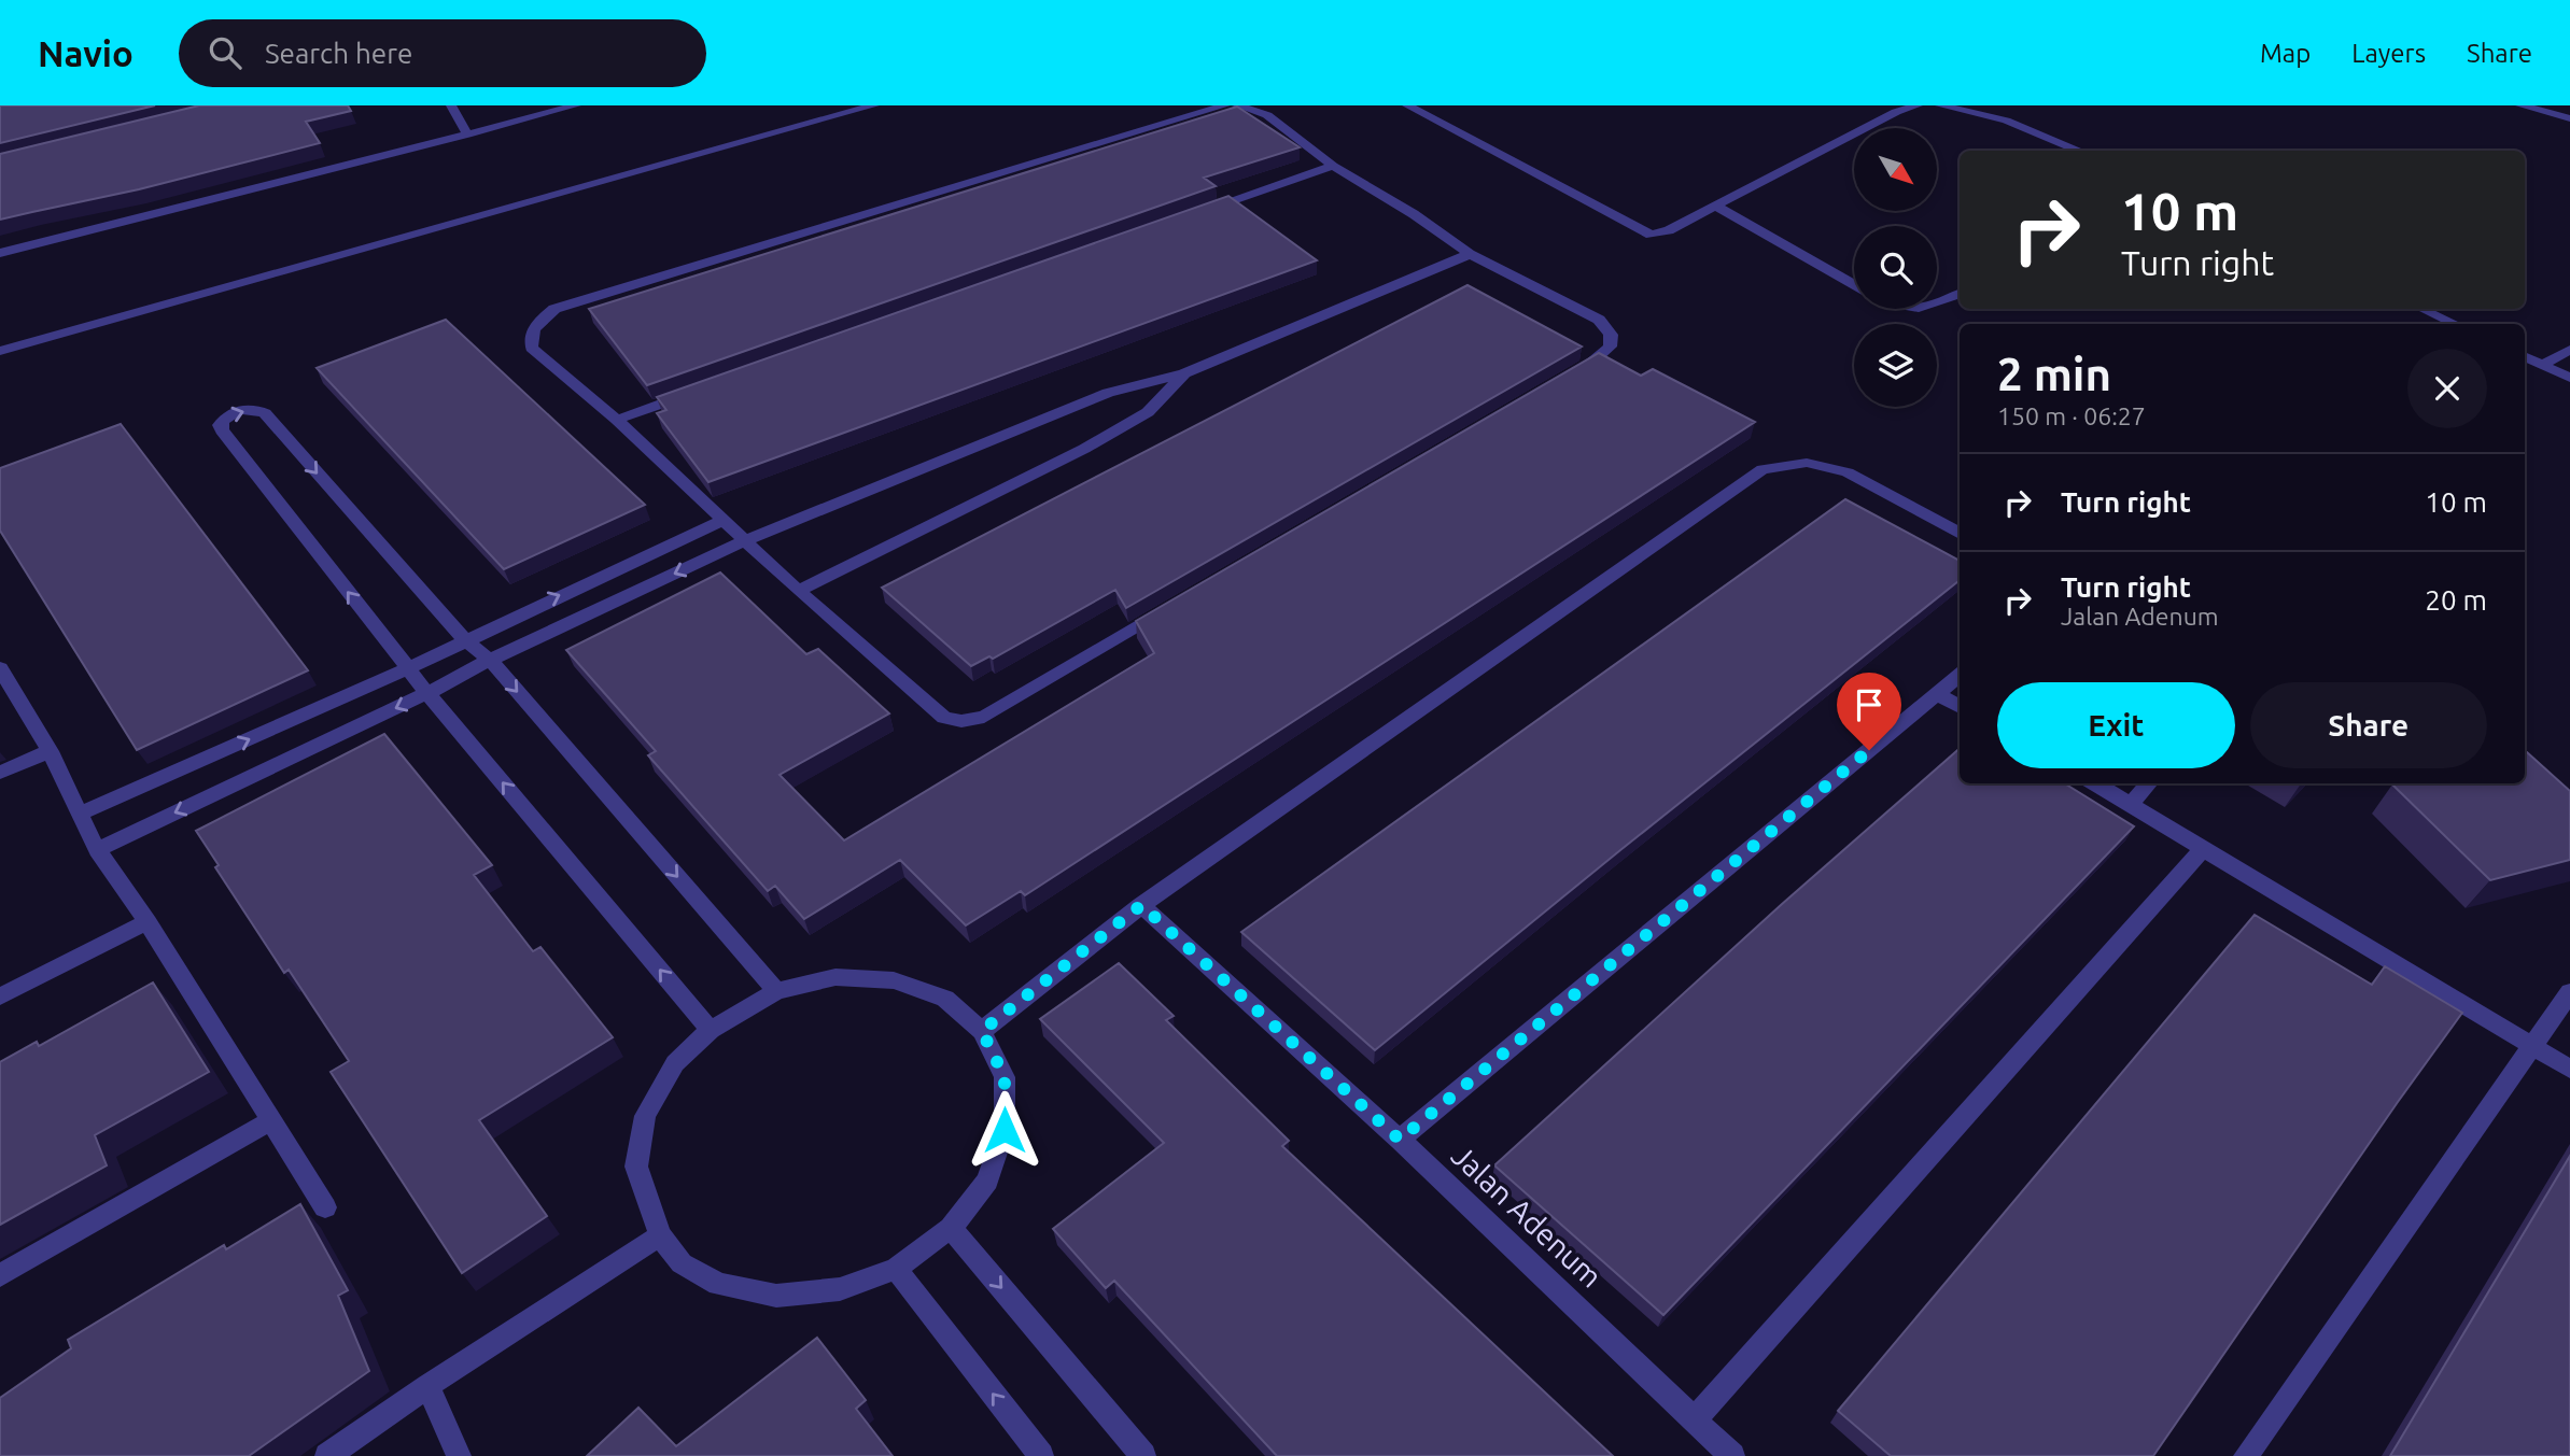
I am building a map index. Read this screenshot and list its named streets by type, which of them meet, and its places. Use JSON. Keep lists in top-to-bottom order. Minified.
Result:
{"streets":{"street":["Jalan Adenum"]},"north":"bottom right","page":{"header":"Navio","search":"Search here","nav":["Map","Layers","Share"],"turn":["10 m","Turn right"],"heading":["2 min","150 m · 06:27"],"list":[{"name":"Turn right","value":"10 m"},{"name":"Turn right","note":"Jalan Adenum","value":"20 m"}],"buttons":["Exit","Share"]}}
